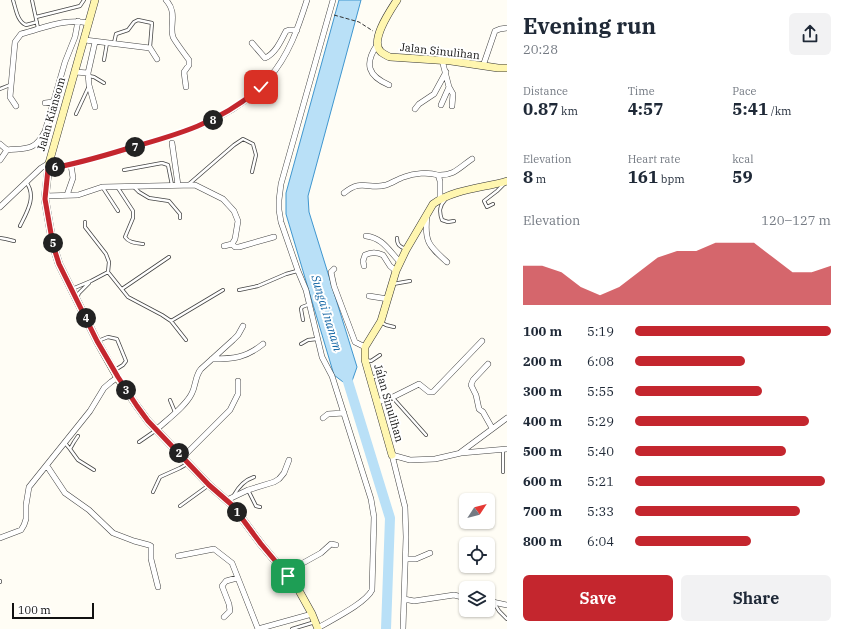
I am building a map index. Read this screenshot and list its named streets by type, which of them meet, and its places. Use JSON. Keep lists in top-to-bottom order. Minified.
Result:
{"streets":{"street":["Jalan Sinulihan","Jalan Kiansom"]},"water":["Sungai Inanam"],"scale_bar":"100 m","north":"top right","page":{"heading":["Evening run","20:28"],"stats":[["Distance","0.87 km"],["Time","4:57"],["Pace","5:41 /km"],["Elevation","8 m"],["Heart rate","161 bpm"],["kcal","59"]],"pins":["8","7","6","5","4","3","2","1"],"chart":["Elevation","120–127 m"],"list":[{"name":"100 m","note":"5:19"},{"name":"200 m","note":"6:08"},{"name":"300 m","note":"5:55"},{"name":"400 m","note":"5:29"},{"name":"500 m","note":"5:40"},{"name":"600 m","note":"5:21"},{"name":"700 m","note":"5:33"},{"name":"800 m","note":"6:04"}],"buttons":["Save","Share"],"scale":"100 m"}}
